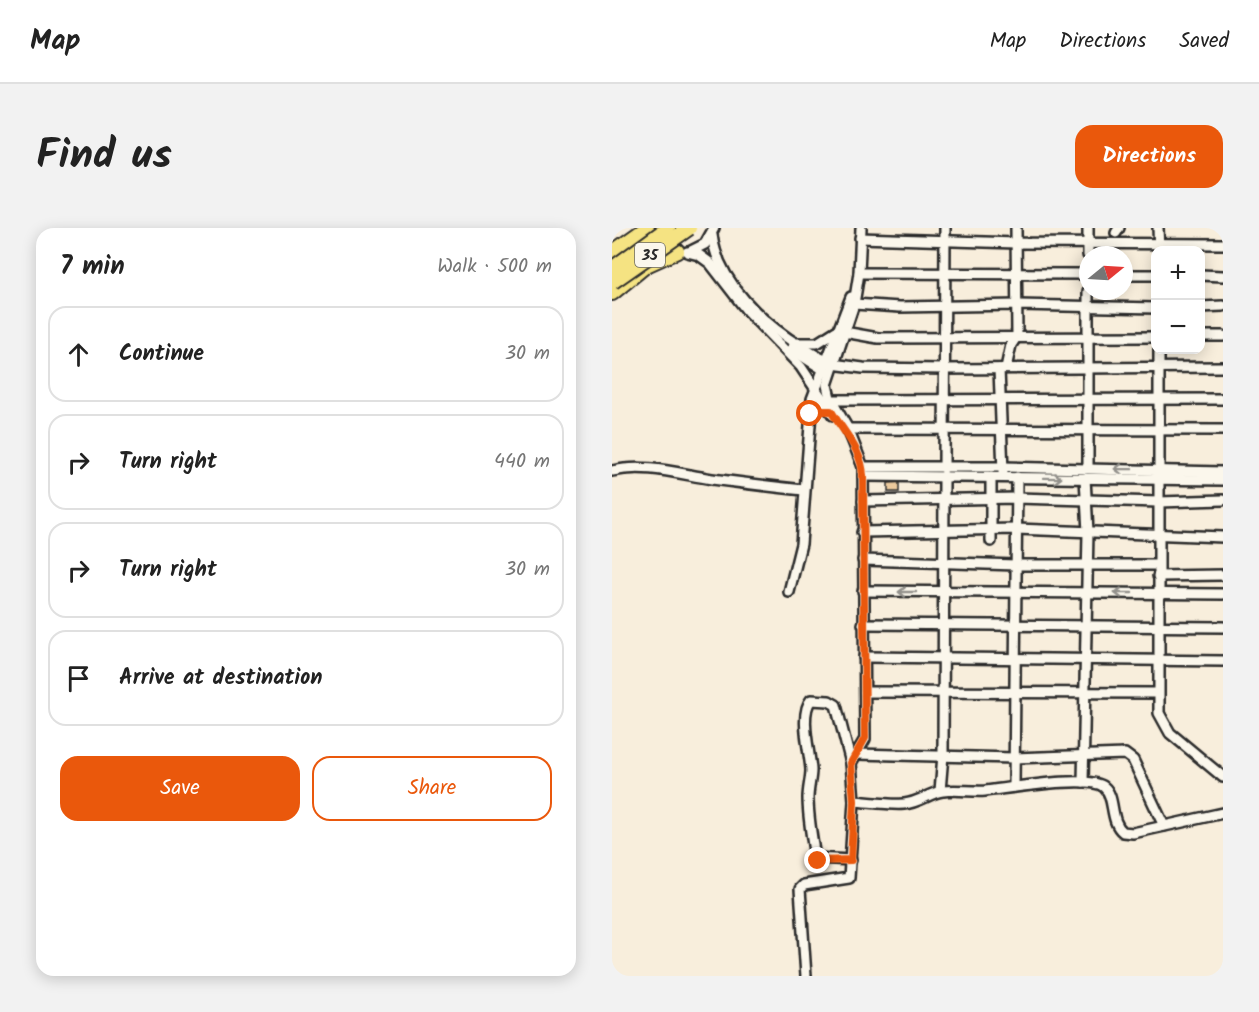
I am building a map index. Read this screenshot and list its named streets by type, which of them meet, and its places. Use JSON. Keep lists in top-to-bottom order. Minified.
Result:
{"streets":{"highway":["35"]},"north":"right","page":{"header":"Map","nav":["Map","Directions","Saved"],"title":"Find us","buttons":["Directions",["Save","Share"]],"heading":["7 min","Walk · 500 m"],"map_buttons":["+","−"],"list":[["Continue","30 m"],["Turn right","440 m"],["Turn right","30 m"],"Arrive at destination"]}}
